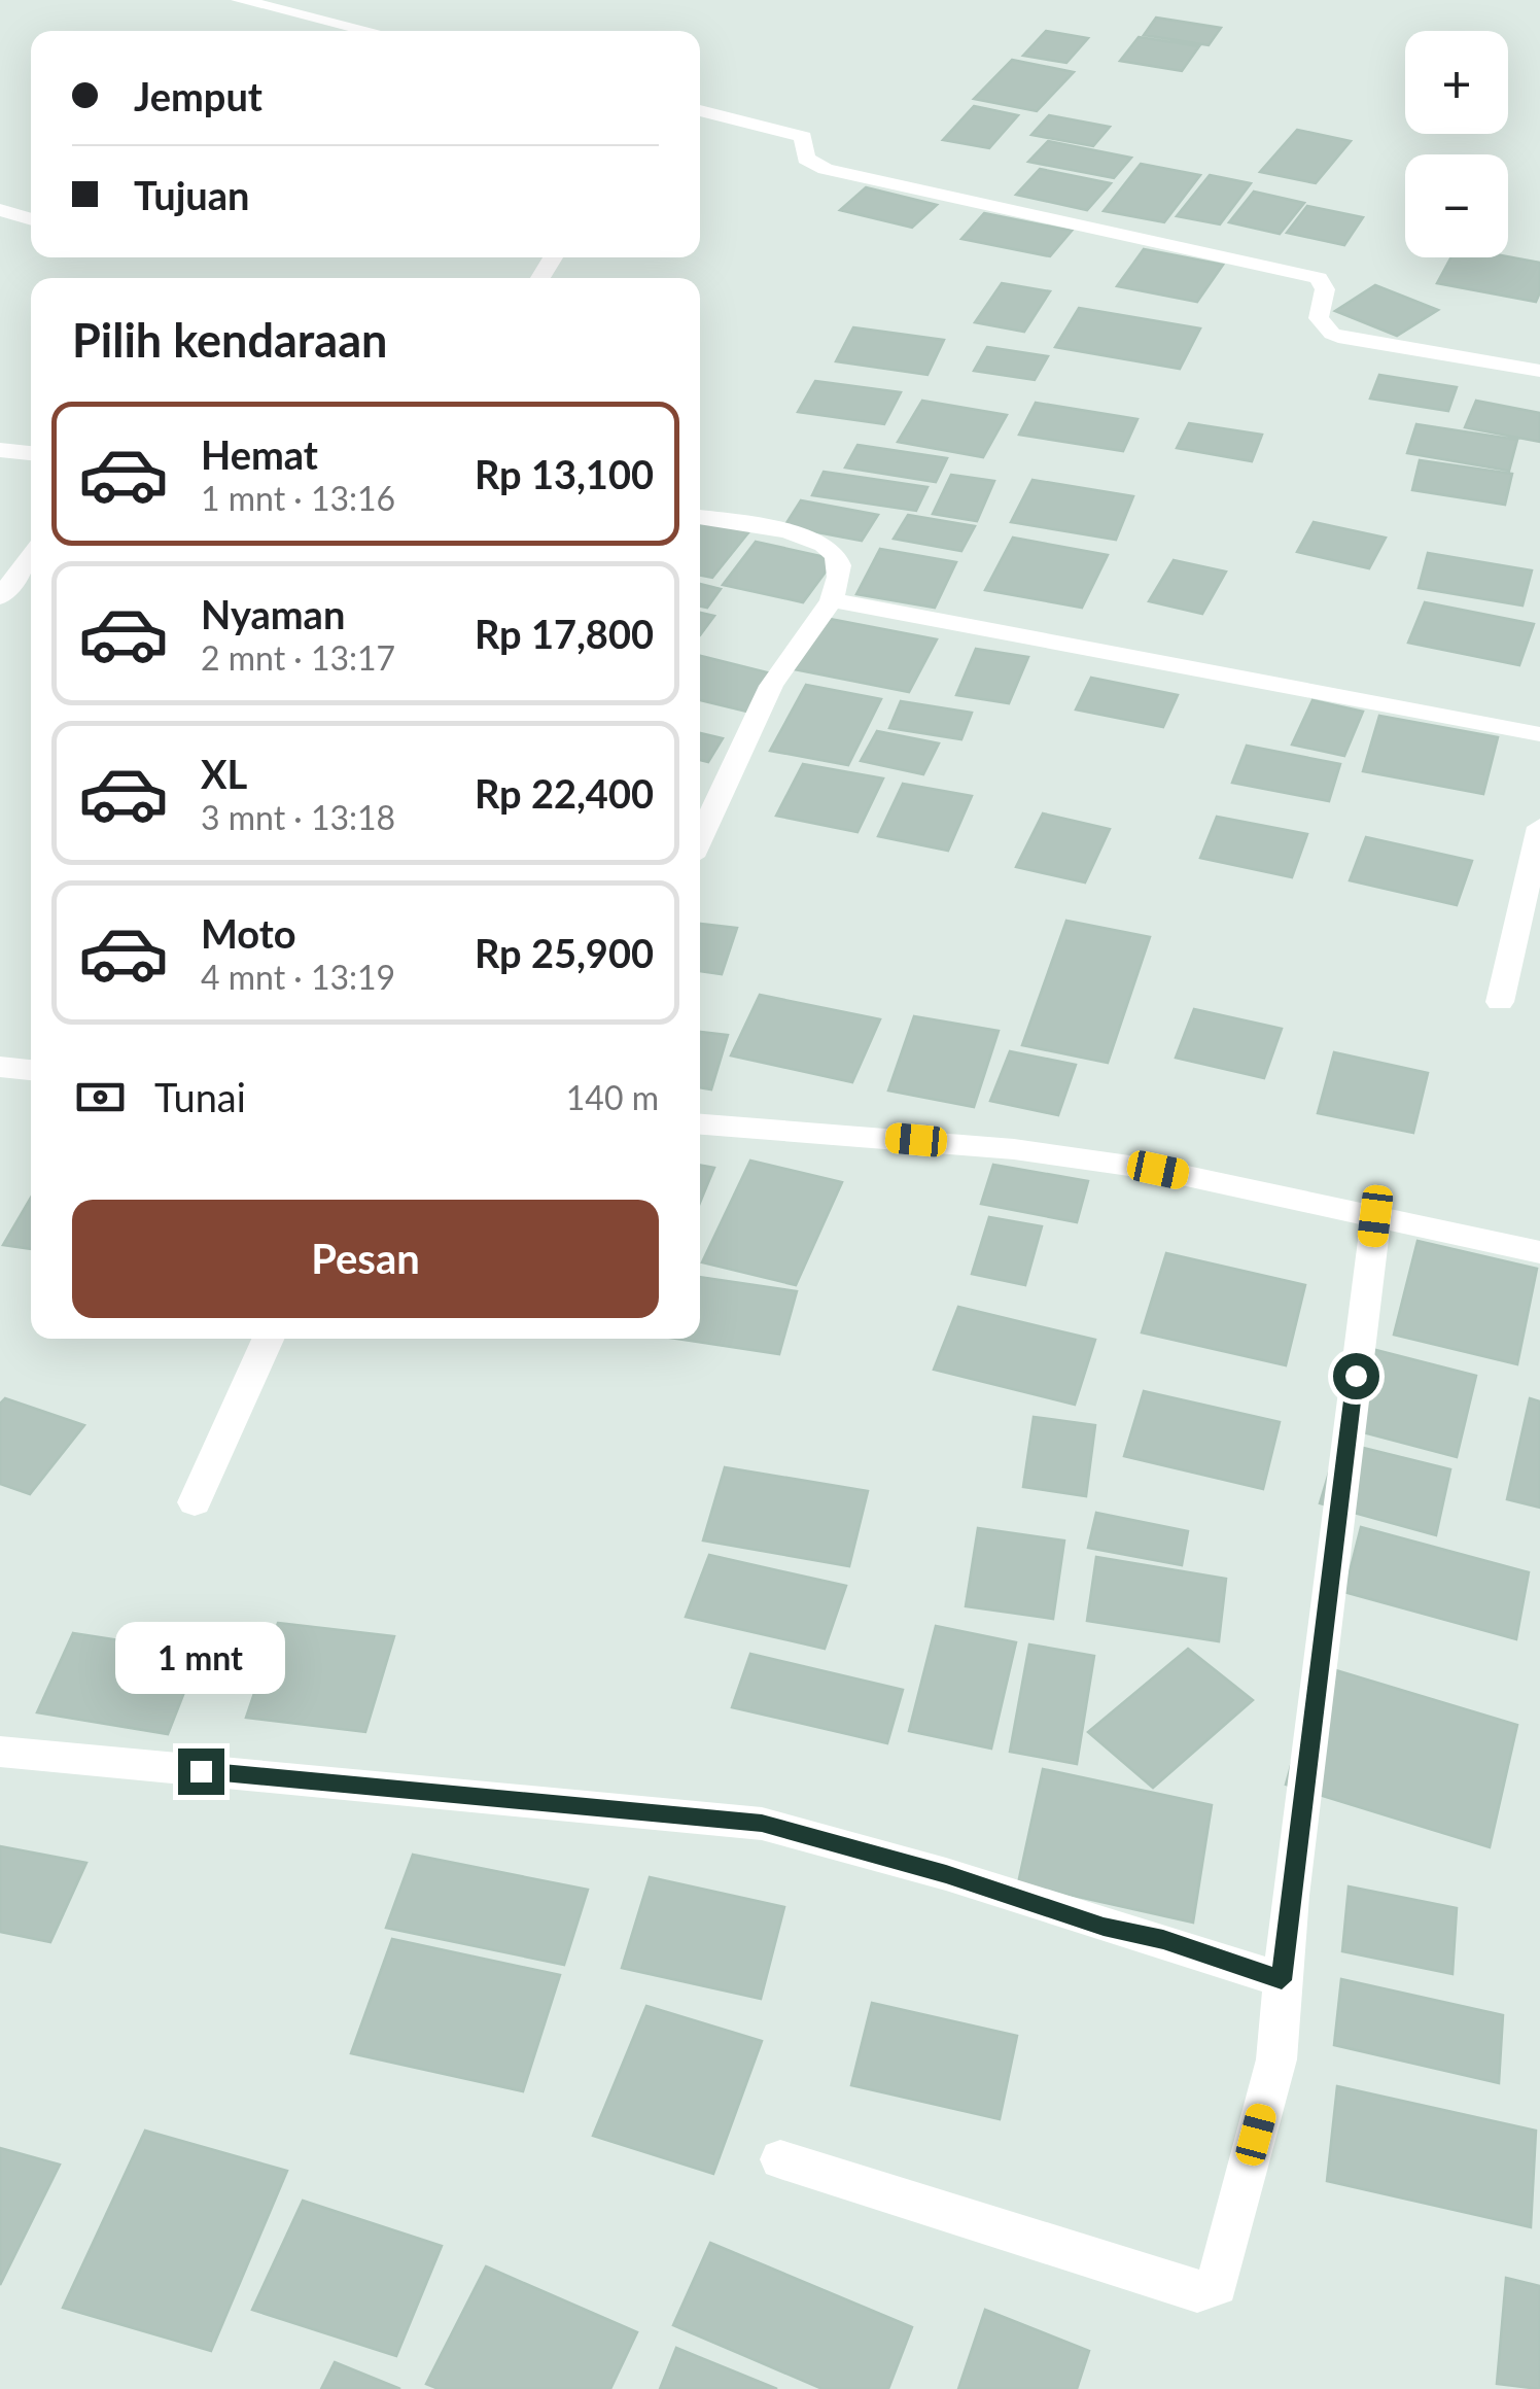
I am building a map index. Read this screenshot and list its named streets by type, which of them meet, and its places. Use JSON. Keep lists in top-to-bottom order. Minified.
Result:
{"page":{"map_buttons":["+","−"],"banner":["Jemput","Tujuan"],"heading":"Pilih kendaraan","list":[{"name":"Hemat","note":"1 mnt · 13:16","value":"Rp 13,100"},{"name":"Nyaman","note":"2 mnt · 13:17","value":"Rp 17,800"},{"name":"XL","note":"3 mnt · 13:18","value":"Rp 22,400"},{"name":"Moto","note":"4 mnt · 13:19","value":"Rp 25,900"}],"pay":["Tunai","140 m"],"buttons":"Pesan","bubble":"1 mnt"}}
